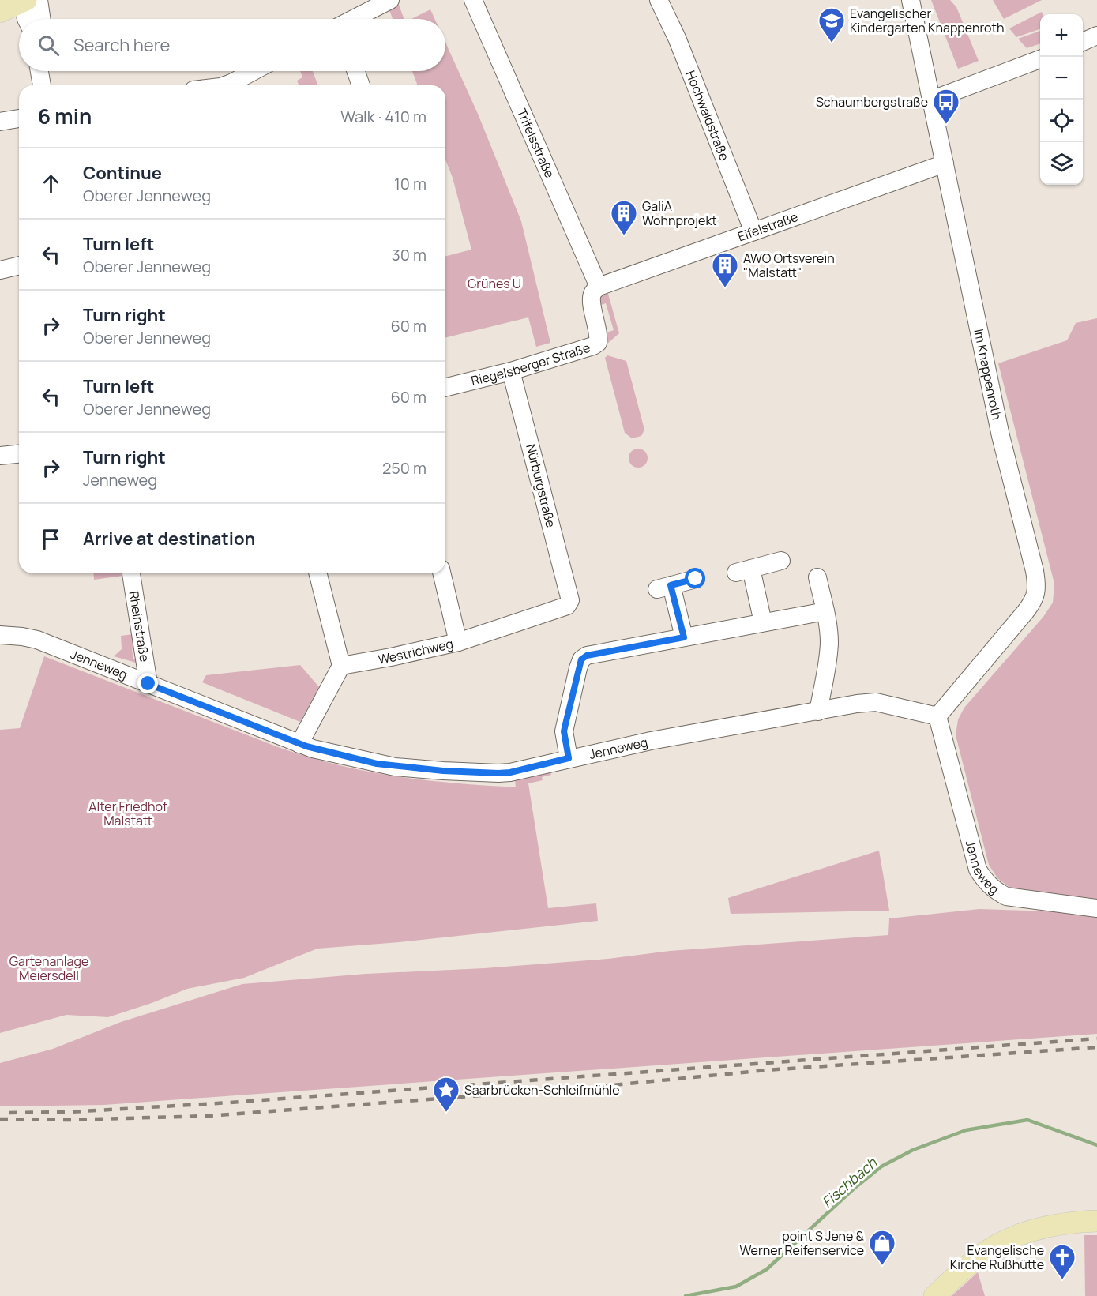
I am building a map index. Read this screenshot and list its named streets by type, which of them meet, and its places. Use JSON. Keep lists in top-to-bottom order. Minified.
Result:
{"streets":{"street":["Hochwaldstraße","Trifelsstraße","Eifelstraße","Riegelsberger Straße","Im Knappenroth","Nürburgstraße","Rheinstraße","Westrichweg","Jenneweg"]},"crossings":[["Hochwaldstraße","Eifelstraße"],["Trifelsstraße","Eifelstraße"],["Trifelsstraße","Riegelsberger Straße"],["Eifelstraße","Riegelsberger Straße"],["Eifelstraße","Im Knappenroth"],["Riegelsberger Straße","Nürburgstraße"],["Im Knappenroth","Jenneweg"],["Nürburgstraße","Westrichweg"],["Rheinstraße","Jenneweg"]],"water":["Fischbach"],"parks":["Grünes U","Alter Friedhof Malstatt","Gartenanlage Meiersdell"],"places":{"school or university":["Evangelischer Kindergarten Knappenroth"],"bus stop":["Schaumbergstraße"],"building":["GaliA Wohnprojekt","AWO Ortsverein \"Malstatt\""],"place":["Saarbrücken-Schleifmühle"],"shop":["point S Jene & Werner Reifenservice"],"church":["Evangelische Kirche Rußhütte"]},"page":{"map_buttons":["+","−"],"search":"Search here","heading":["6 min","Walk · 410 m"],"list":[["Continue","Oberer Jenneweg","10 m"],["Turn left","Oberer Jenneweg","30 m"],["Turn right","Oberer Jenneweg","60 m"],["Turn left","Oberer Jenneweg","60 m"],["Turn right","Jenneweg","250 m"],"Arrive at destination"]}}
